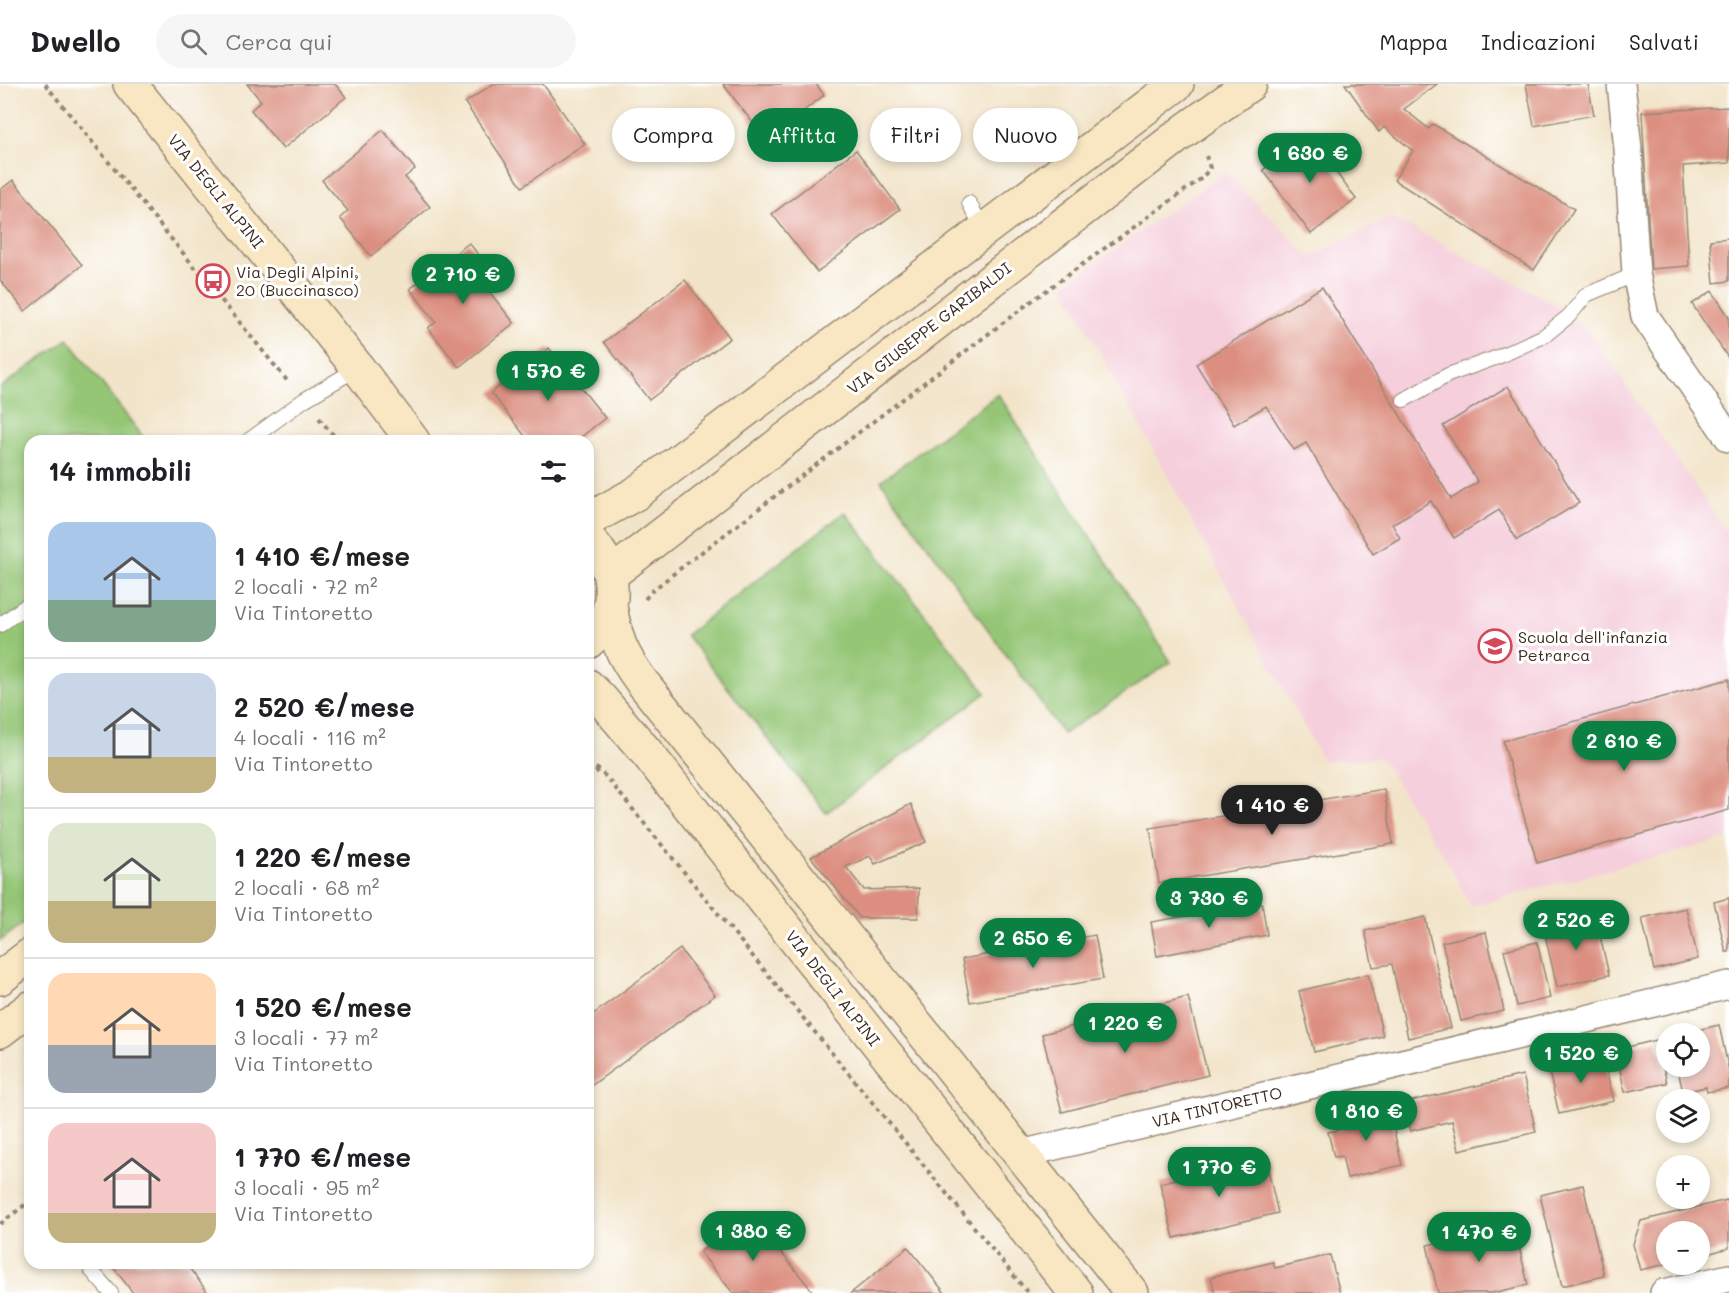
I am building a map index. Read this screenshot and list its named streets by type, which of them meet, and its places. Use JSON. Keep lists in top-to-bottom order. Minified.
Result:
{"streets":{"street":["VIA DEGLI ALPINI","VIA GIUSEPPE GARIBALDI","VIA TINTORETTO"]},"places":{"bus stop":["Via Degli Alpini, 20 (Buccinasco)"],"school or university":["Scuola dell'infanzia Petrarca"]},"page":{"header":"Dwello","search":"Cerca qui","nav":["Mappa","Indicazioni","Salvati"],"chip":["Compra","Affitta","Filtri","Nuovo"],"price":["1 630 €","2 710 €","1 570 €","2 610 €","1 410 €","3 730 €","2 520 €","2 650 €","1 220 €","1 520 €","1 810 €","1 770 €","1 380 €","1 470 €"],"heading":"14 immobili","list":[{"name":"1 410 €/mese","note":"2 locali · 72 m² · Via Tintoretto"},{"name":"2 520 €/mese","note":"4 locali · 116 m² · Via Tintoretto"},{"name":"1 220 €/mese","note":"2 locali · 68 m² · Via Tintoretto"},{"name":"1 520 €/mese","note":"3 locali · 77 m² · Via Tintoretto"},{"name":"1 770 €/mese","note":"3 locali · 95 m² · Via Tintoretto"}],"map_buttons":["+","−"]}}
